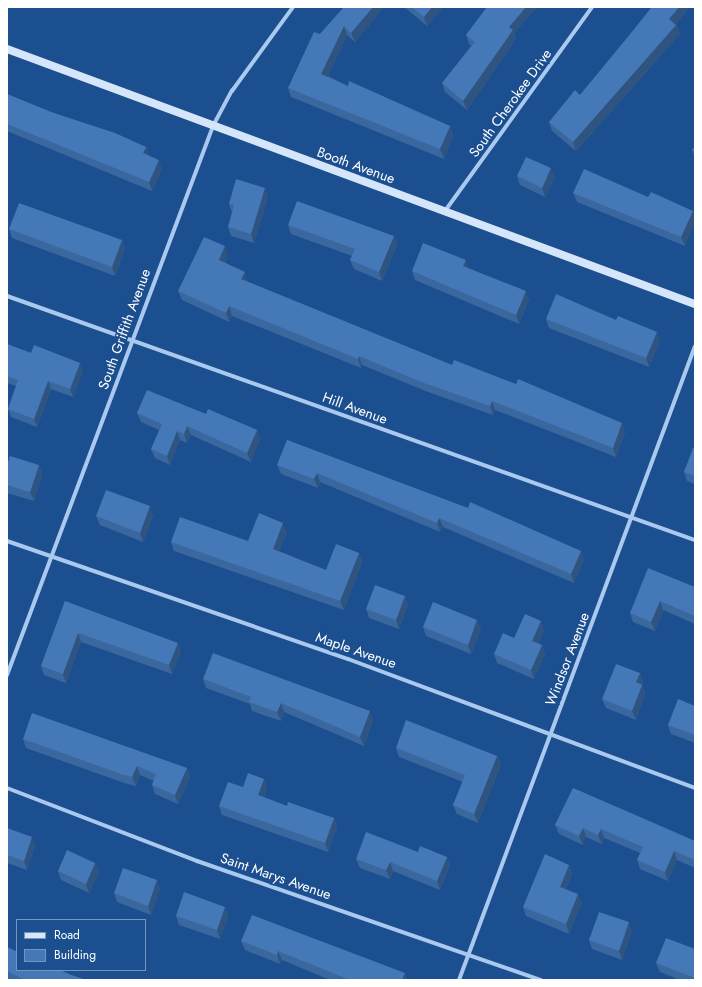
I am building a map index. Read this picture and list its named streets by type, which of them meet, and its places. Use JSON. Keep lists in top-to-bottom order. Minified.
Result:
{"streets":{"street":["South Cherokee Drive","Booth Avenue","South Griffith Avenue","Hill Avenue","Maple Avenue","Windsor Avenue","Saint Marys Avenue"]},"crossings":[["South Cherokee Drive","Booth Avenue"],["Booth Avenue","South Griffith Avenue"],["South Griffith Avenue","Hill Avenue"],["South Griffith Avenue","Maple Avenue"],["Hill Avenue","Windsor Avenue"],["Maple Avenue","Windsor Avenue"],["Windsor Avenue","Saint Marys Avenue"]],"legend":["Road","Building"]}
